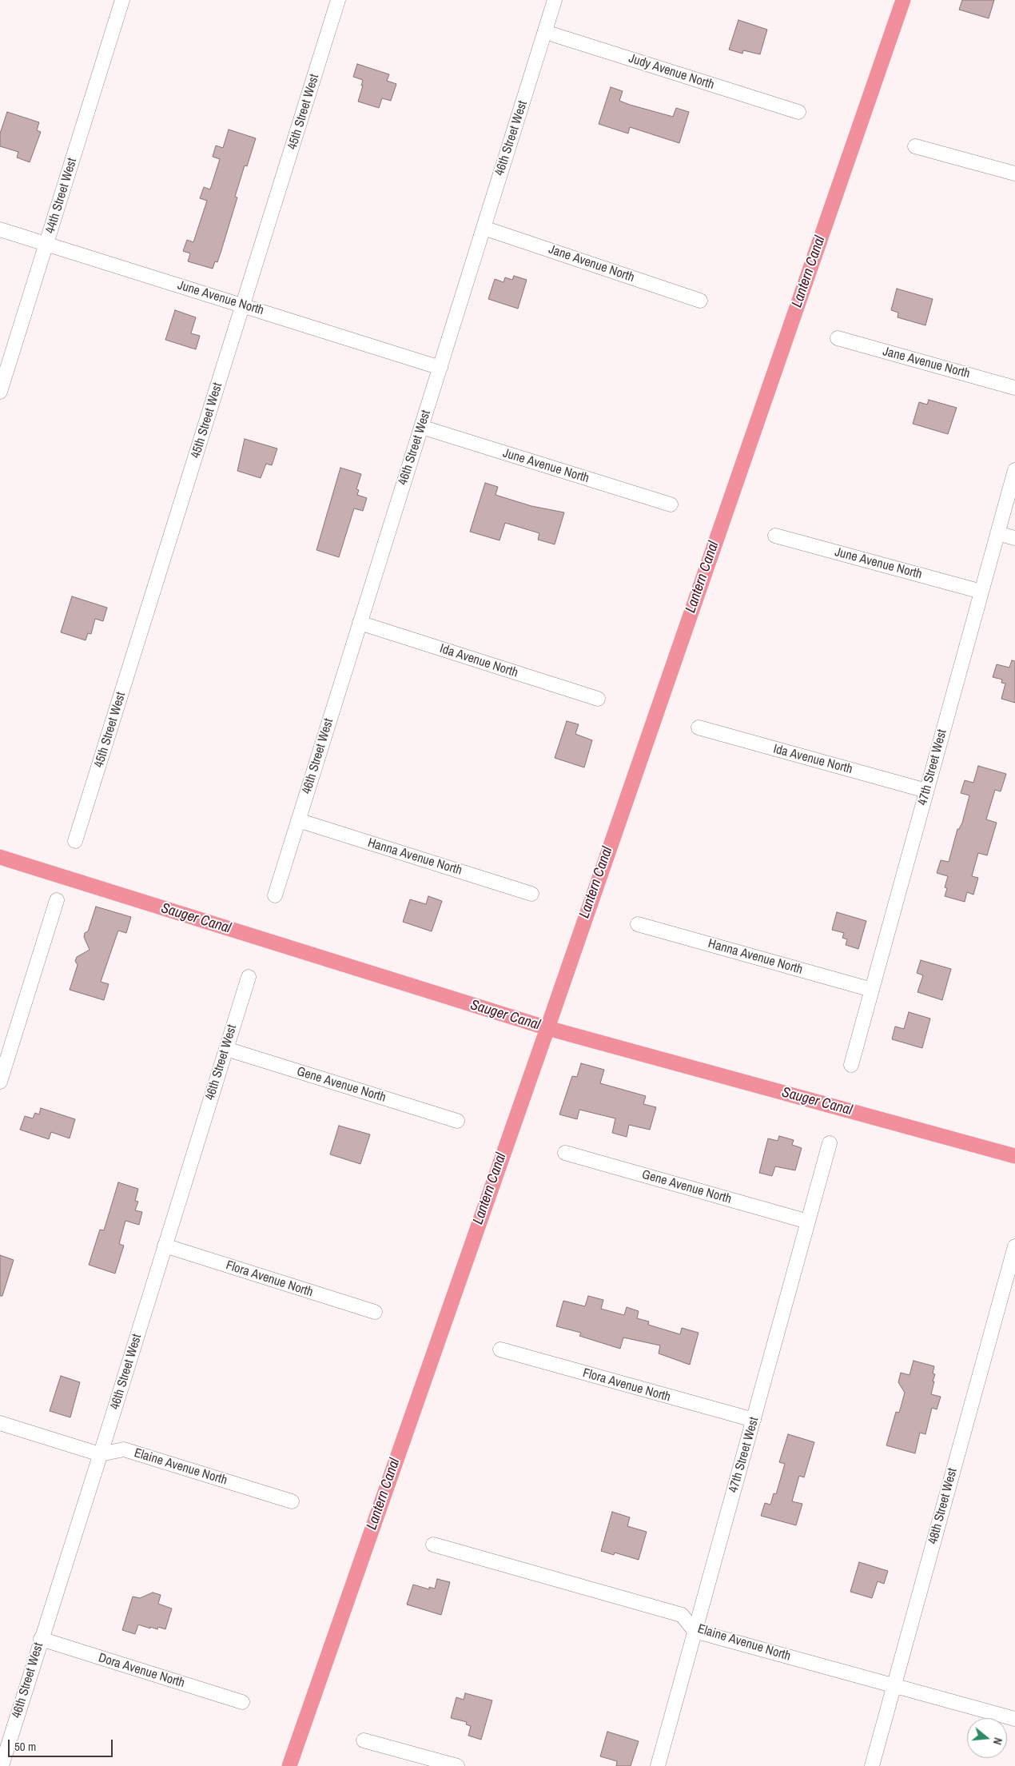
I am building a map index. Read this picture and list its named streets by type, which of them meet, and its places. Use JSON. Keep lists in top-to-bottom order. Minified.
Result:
{"streets":{"street":["Judy Avenue North","45th Street West","46th Street West","44th Street West","Jane Avenue North","June Avenue North","Ida Avenue North","47th Street West","Hanna Avenue North","Gene Avenue North","Flora Avenue North","Elaine Avenue North","48th Street West","Dora Avenue North"]},"crossings":[["Judy Avenue North","46th Street West"],["45th Street West","June Avenue North"],["46th Street West","Jane Avenue North"],["46th Street West","June Avenue North"],["46th Street West","Ida Avenue North"],["46th Street West","Hanna Avenue North"],["46th Street West","Gene Avenue North"],["46th Street West","Flora Avenue North"],["46th Street West","Elaine Avenue North"],["46th Street West","Dora Avenue North"],["44th Street West","June Avenue North"],["June Avenue North","47th Street West"],["Ida Avenue North","47th Street West"],["47th Street West","Hanna Avenue North"],["47th Street West","Gene Avenue North"],["47th Street West","Flora Avenue North"],["47th Street West","Elaine Avenue North"],["Elaine Avenue North","48th Street West"]],"water":["Lantern Canal","Sauger Canal"],"scale_bar":"50 m","north":"right"}
